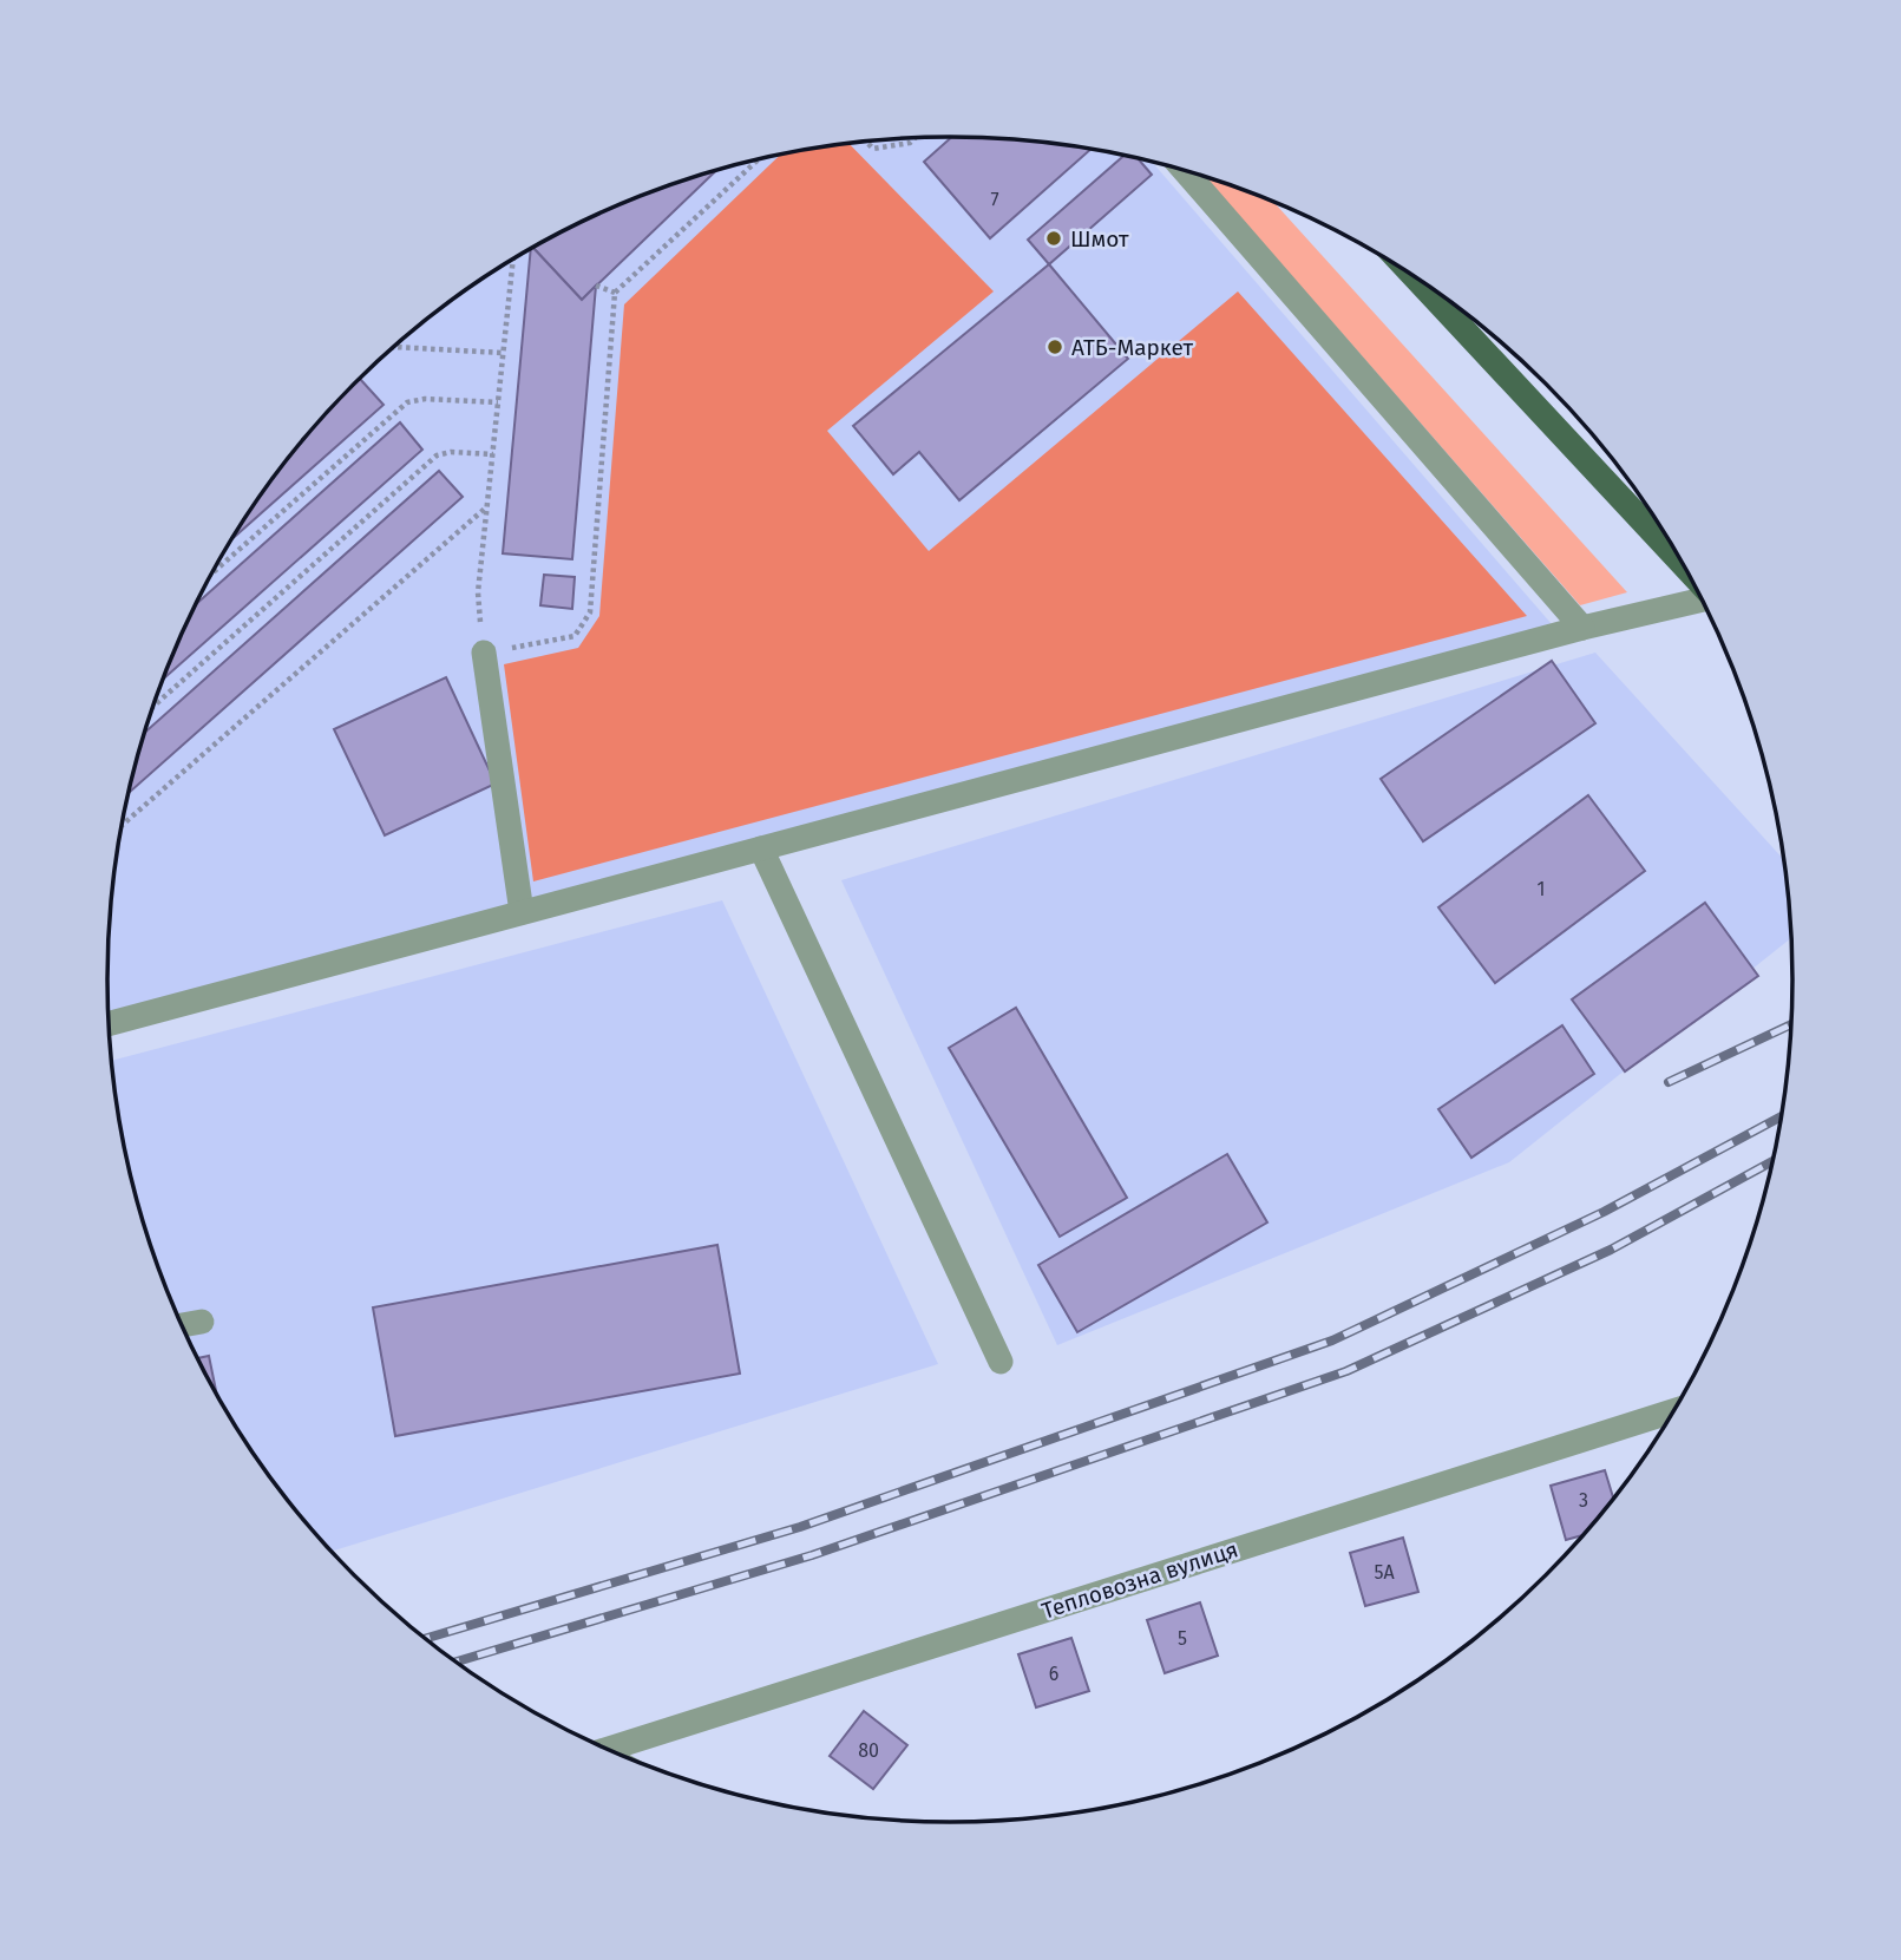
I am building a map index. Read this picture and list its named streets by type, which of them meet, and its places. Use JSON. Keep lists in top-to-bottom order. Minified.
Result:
{"streets":{"street":["Тепловозна вулиця"]},"places":["Шмот","АТБ-Маркет"],"house_numbers":["7","1","3","5А","5","6","80"]}
